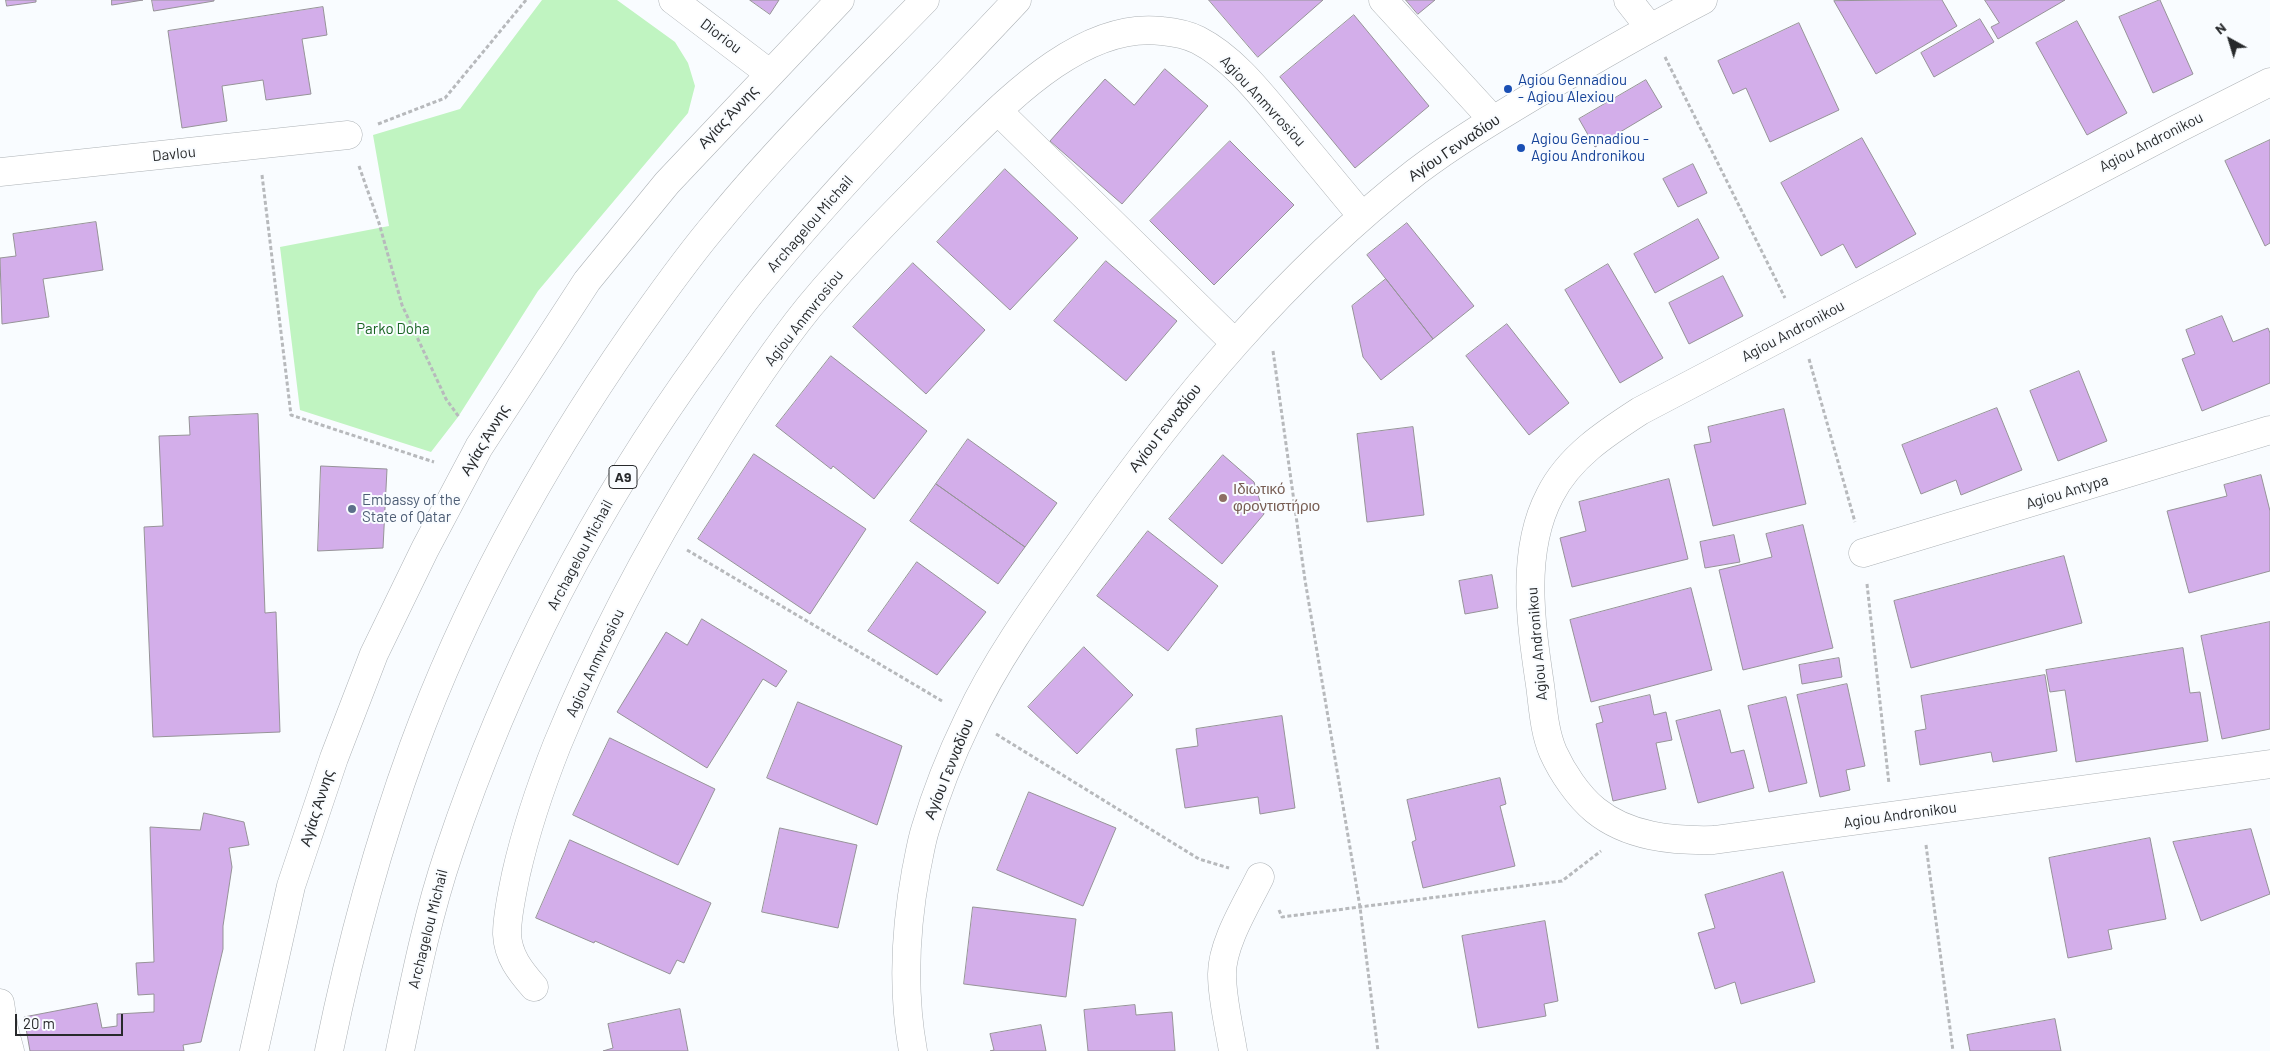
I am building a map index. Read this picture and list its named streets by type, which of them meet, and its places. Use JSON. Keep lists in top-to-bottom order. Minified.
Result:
{"streets":{"main road":["Dioriou","Agiou Anmvrosiou","Αγίας Άννης","Agiou Andronikou","Αγίου Γενναδίου","Davlou","Archagelou Michail","A9","Agiou Antypa"]},"crossings":[["Dioriou","Αγίας Άννης"],["Agiou Anmvrosiou","Αγίου Γενναδίου"]],"parks":["Parko Doha"],"places":["Agiou Gennadiou - Agiou Alexiou","Agiou Gennadiou - Agiou Andronikou","Ιδιωτικό φροντιστήριο","Embassy of the State of Qatar"],"scale_bar":"20 m","north":"top left"}
